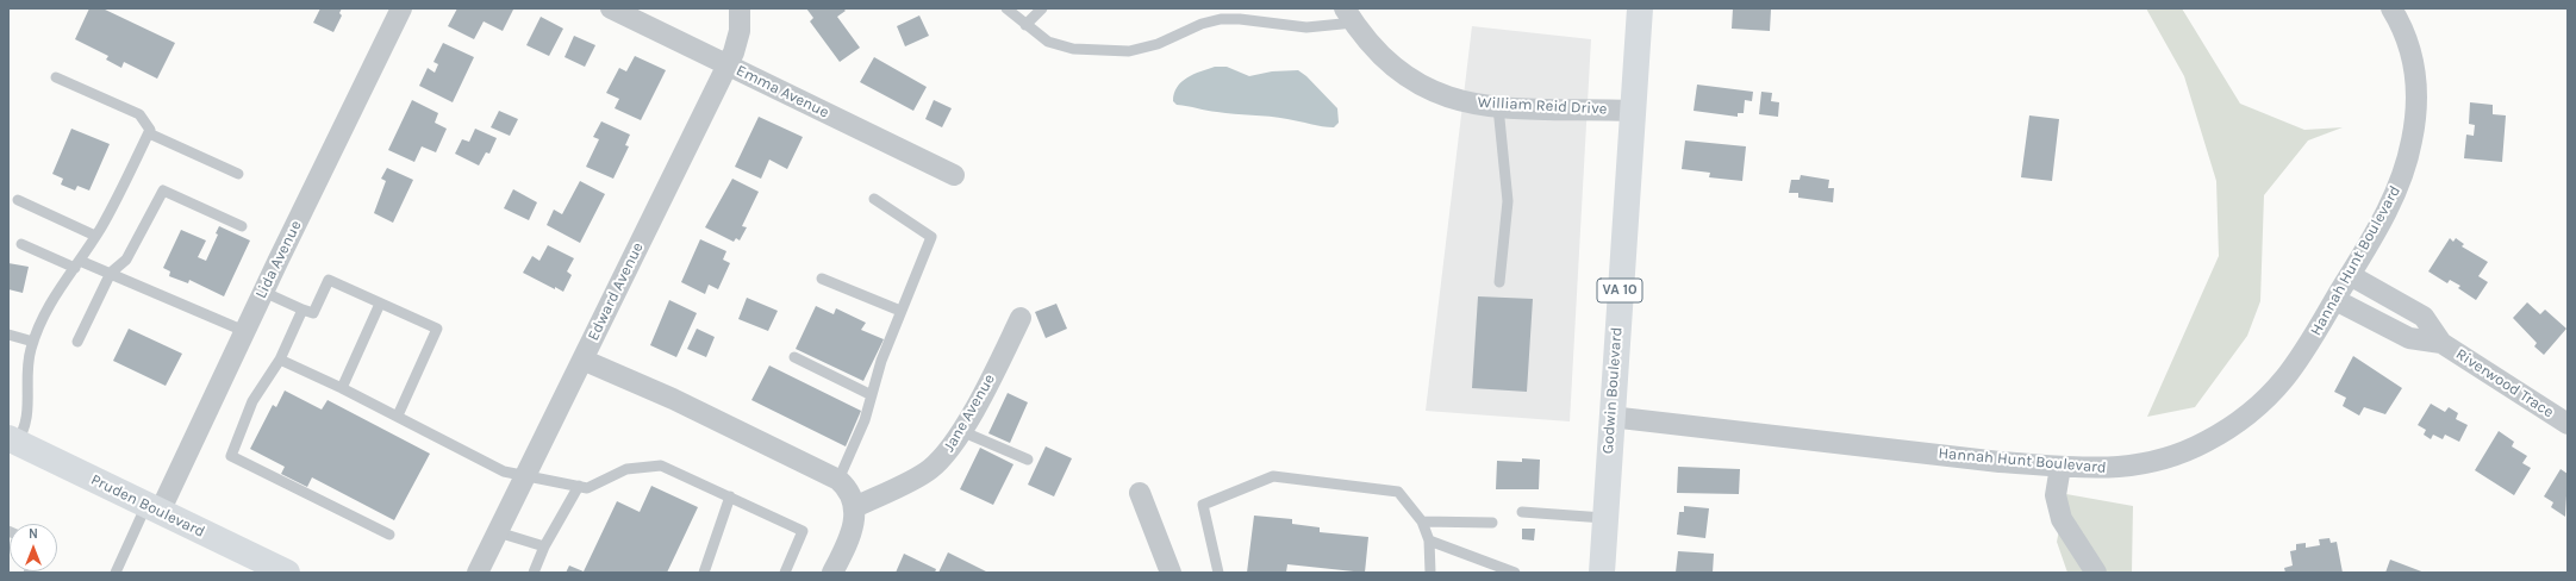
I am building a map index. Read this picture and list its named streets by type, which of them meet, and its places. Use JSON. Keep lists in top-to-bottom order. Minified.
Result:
{"streets":{"main road":["VA 10","Godwin Boulevard","Pruden Boulevard"],"street":["Emma Avenue","William Reid Drive","Lida Avenue","Hannah Hunt Boulevard","Edward Avenue","Riverwood Trace","Jane Avenue"]},"crossings":[["Emma Avenue","Edward Avenue"],["William Reid Drive","Godwin Boulevard"],["Lida Avenue","Pruden Boulevard"],["Hannah Hunt Boulevard","Riverwood Trace"],["Hannah Hunt Boulevard","Godwin Boulevard"]],"north":"top"}
